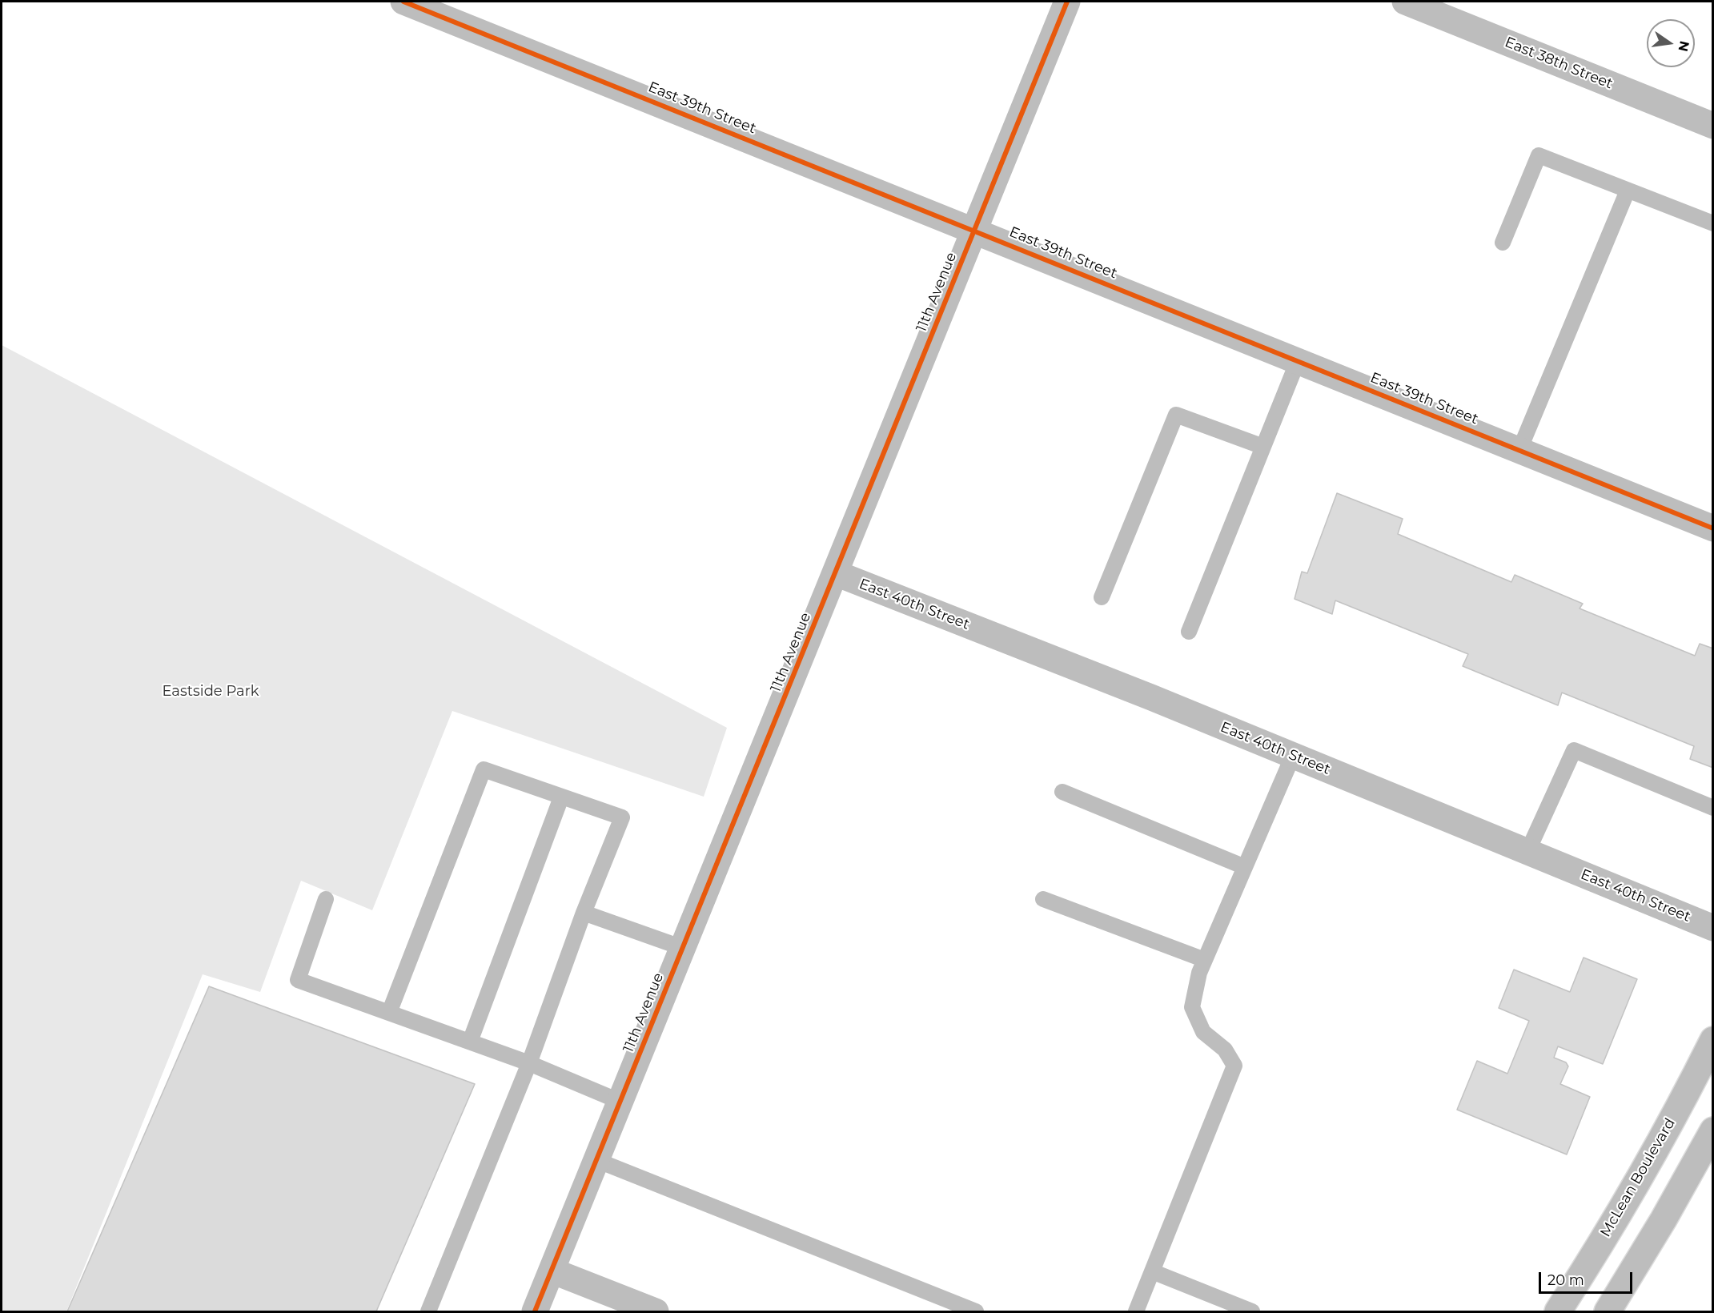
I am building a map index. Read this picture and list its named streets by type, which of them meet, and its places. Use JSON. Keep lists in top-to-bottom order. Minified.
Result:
{"streets":{"street":["East 38th Street","East 39th Street","11th Avenue","East 40th Street","McLean Boulevard"]},"crossings":[["East 39th Street","11th Avenue"],["11th Avenue","East 40th Street"]],"parks":["Eastside Park"],"scale_bar":"20 m","north":"right"}
